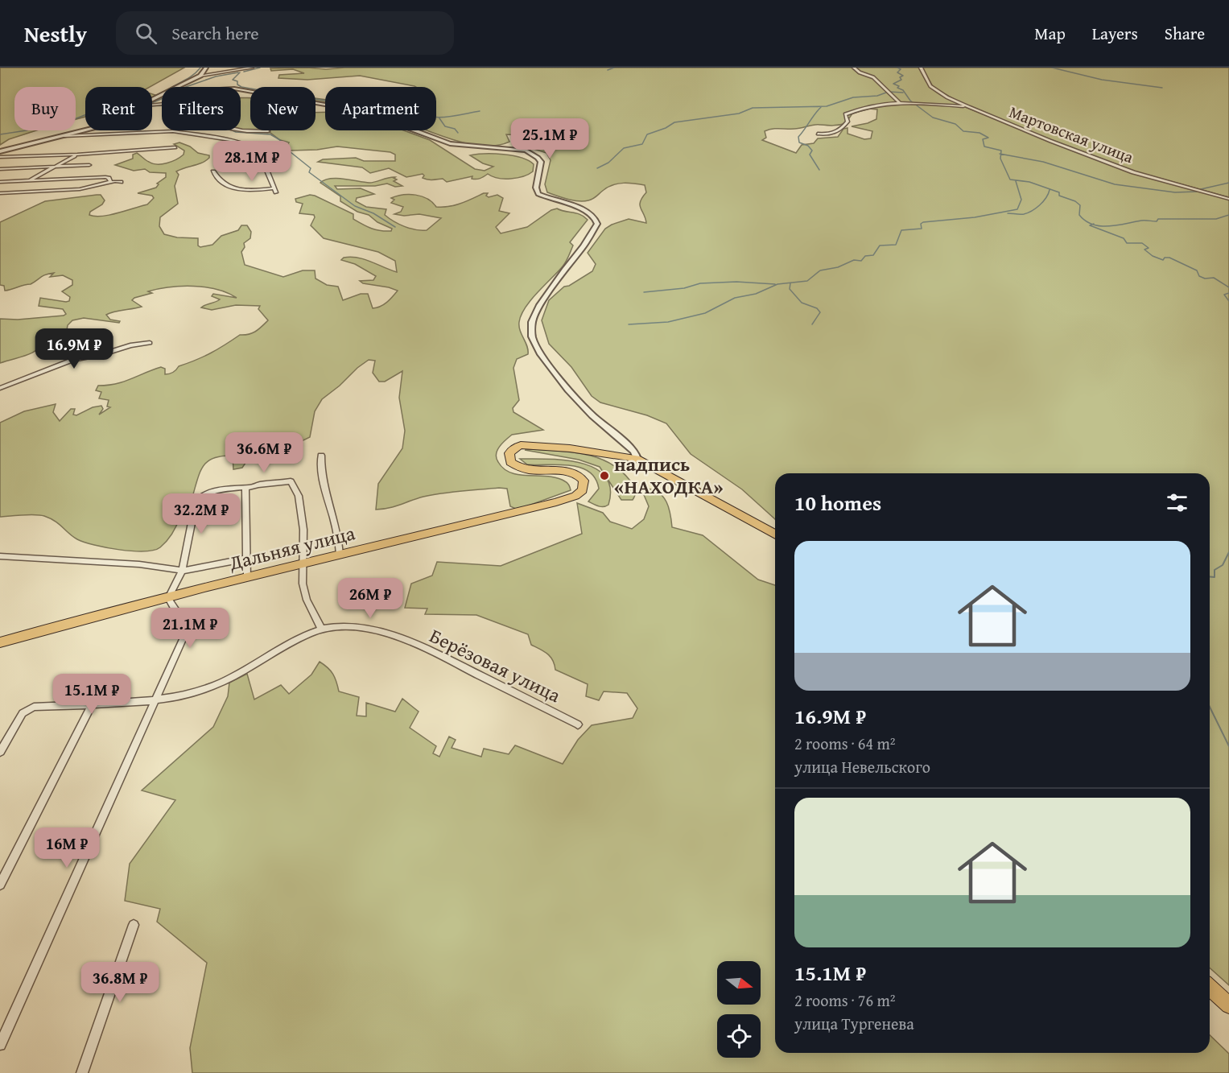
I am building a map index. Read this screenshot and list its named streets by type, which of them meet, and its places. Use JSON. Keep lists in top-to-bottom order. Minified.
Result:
{"streets":{"main road":["Дальняя улица"],"street":["Мартовская улица","Берёзовая улица"]},"places":["надпись «НАХОДКА»"],"north":"right","page":{"header":"Nestly","search":"Search here","nav":["Map","Layers","Share"],"chip":["Buy","Rent","Filters","New","Apartment"],"price":["25.1M ₽","28.1M ₽","16.9M ₽","36.6M ₽","32.2M ₽","26M ₽","21.1M ₽","15.1M ₽","16M ₽","36.8M ₽"],"heading":"10 homes","list":[{"name":"16.9M ₽","note":"2 rooms · 64 m² · улица Невельского"},{"name":"15.1M ₽","note":"2 rooms · 76 m² · улица Тургенева"}]}}
